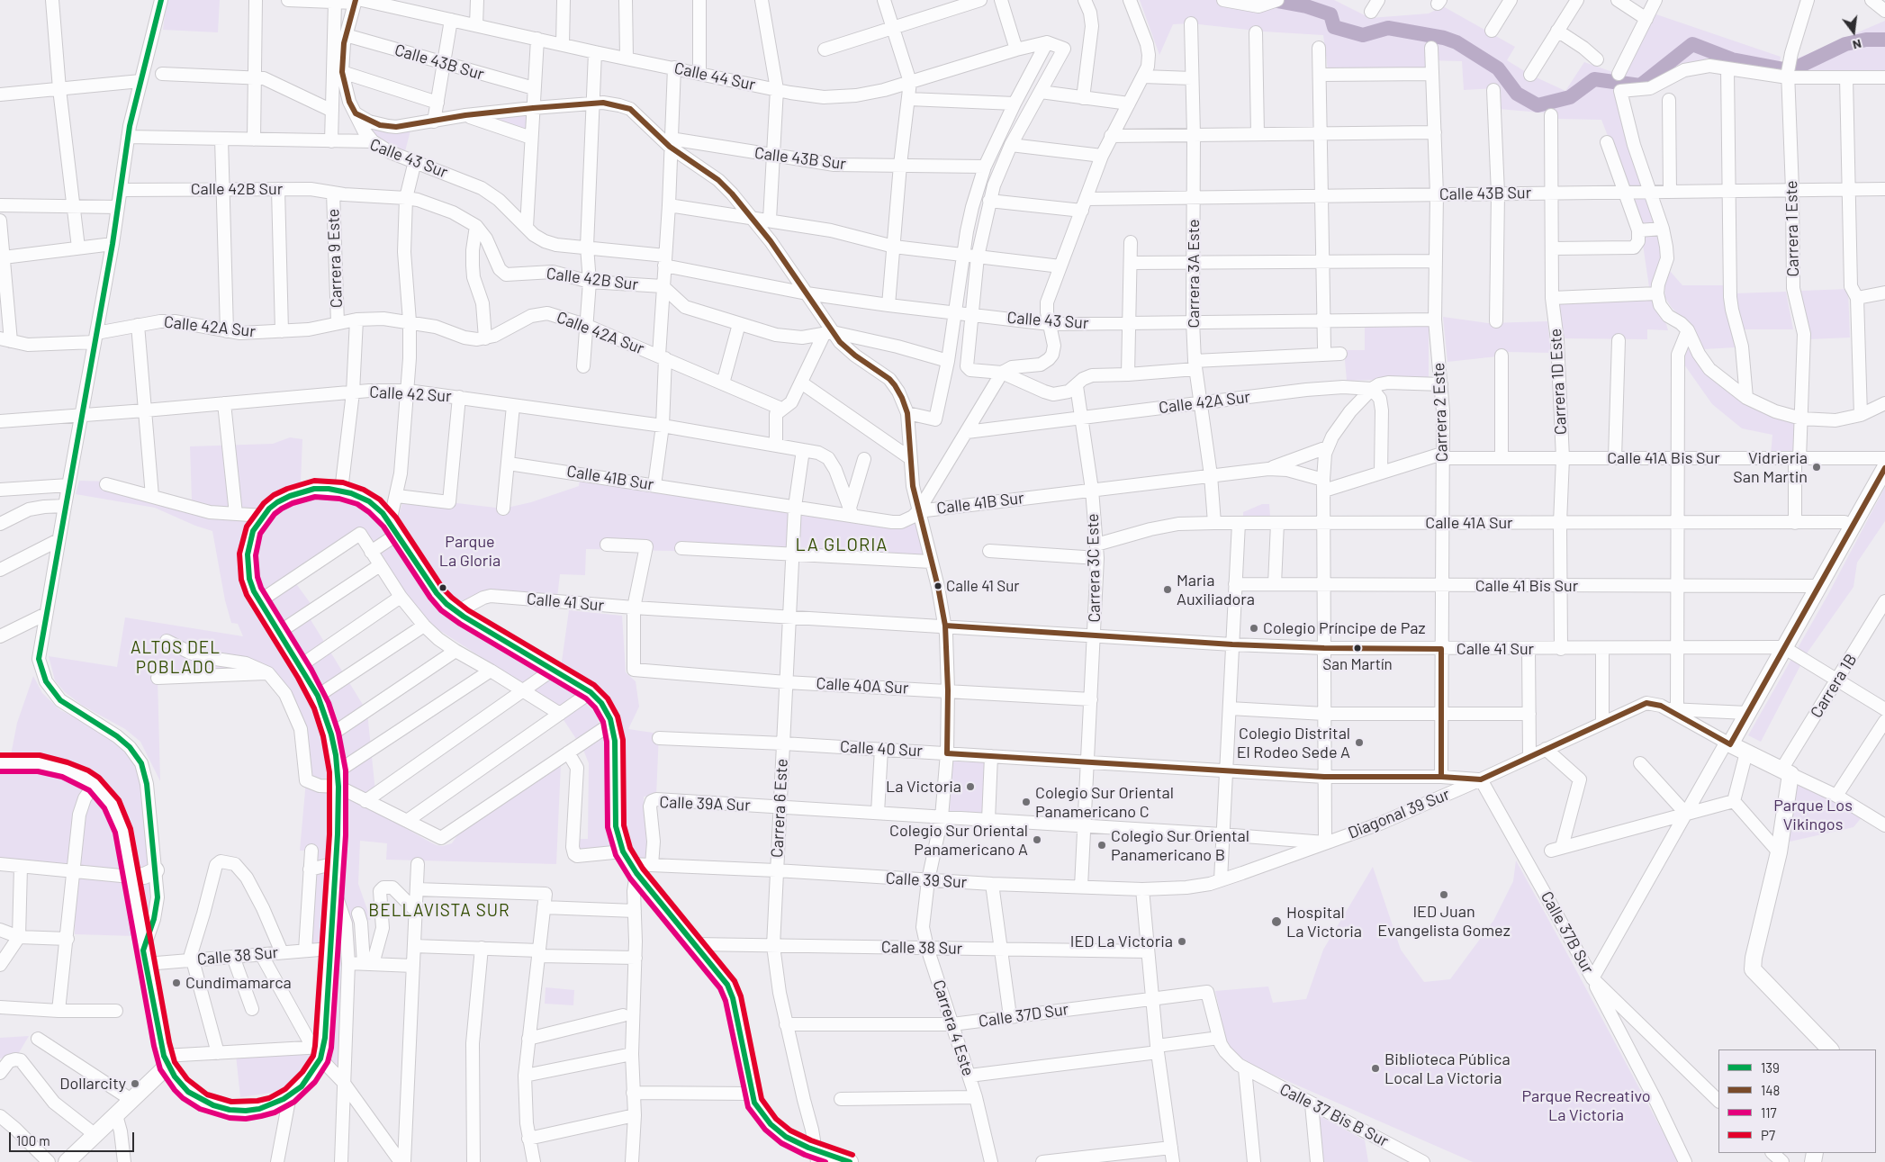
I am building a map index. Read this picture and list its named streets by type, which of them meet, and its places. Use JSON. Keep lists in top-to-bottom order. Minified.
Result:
{"streets":{"main road":["Carrera 1B"],"street":["Calle 43B Sur","Calle 44 Sur","Calle 43 Sur","Calle 42B Sur","Carrera 1 Este","Carrera 9 Este","Carrera 3A Este","Calle 42A Sur","Carrera 1D Este","Calle 42 Sur","Carrera 2 Este","Calle 41A Bis Sur","Calle 41B Sur","Calle 41A Sur","Carrera 3C Este","Calle 41 Bis Sur","Calle 41 Sur","Calle 40A Sur","Calle 40 Sur","Calle 39A Sur","Carrera 6 Este","Diagonal 39 Sur","Calle 39 Sur","Calle 37B Sur","Calle 38 Sur","Calle 37D Sur","Carrera 4 Este","Calle 37 Bis B Sur"]},"crossings":[["Calle 43B Sur","Carrera 1 Este"],["Calle 43B Sur","Carrera 3A Este"],["Calle 43B Sur","Carrera 1D Este"],["Calle 43B Sur","Carrera 2 Este"],["Calle 43B Sur","Carrera 4 Este"],["Calle 43 Sur","Carrera 3A Este"],["Calle 43 Sur","Carrera 2 Este"],["Calle 43 Sur","Carrera 4 Este"],["Calle 42B Sur","Carrera 9 Este"],["Carrera 1 Este","Calle 41A Bis Sur"],["Carrera 1 Este","Calle 41A Sur"],["Carrera 9 Este","Calle 42A Sur"],["Carrera 3A Este","Calle 42A Sur"],["Carrera 3A Este","Calle 41B Sur"],["Carrera 3A Este","Calle 41A Sur"],["Calle 42A Sur","Carrera 2 Este"],["Calle 42A Sur","Carrera 3C Este"],["Carrera 1D Este","Calle 41A Bis Sur"],["Carrera 1D Este","Calle 41A Sur"],["Carrera 1D Este","Calle 41 Bis Sur"],["Carrera 1D Este","Calle 41 Sur"],["Calle 42 Sur","Calle 41B Sur"],["Calle 42 Sur","Carrera 6 Este"],["Carrera 2 Este","Calle 41A Bis Sur"],["Carrera 2 Este","Calle 41A Sur"],["Carrera 2 Este","Calle 41 Bis Sur"],["Carrera 2 Este","Calle 41 Sur"],["Carrera 2 Este","Calle 40 Sur"],["Calle 41A Bis Sur","Calle 41B Sur"],["Calle 41B Sur","Carrera 3C Este"],["Calle 41B Sur","Carrera 6 Este"],["Calle 41B Sur","Carrera 4 Este"],["Calle 41A Sur","Carrera 3C Este"],["Carrera 3C Este","Calle 41 Sur"],["Carrera 3C Este","Calle 40A Sur"],["Carrera 3C Este","Calle 40 Sur"],["Carrera 3C Este","Calle 39A Sur"],["Carrera 3C Este","Calle 39 Sur"],["Calle 41 Sur","Calle 40A Sur"],["Calle 41 Sur","Carrera 6 Este"],["Calle 41 Sur","Carrera 4 Este"],["Calle 40A Sur","Carrera 6 Este"],["Calle 40A Sur","Carrera 4 Este"],["Calle 40 Sur","Carrera 6 Este"],["Calle 40 Sur","Diagonal 39 Sur"],["Calle 40 Sur","Calle 37B Sur"],["Calle 40 Sur","Carrera 4 Este"],["Calle 39A Sur","Carrera 6 Este"],["Calle 39A Sur","Diagonal 39 Sur"],["Calle 39A Sur","Calle 39 Sur"],["Calle 39A Sur","Carrera 4 Este"],["Carrera 6 Este","Calle 39 Sur"],["Carrera 6 Este","Calle 38 Sur"],["Carrera 6 Este","Calle 37D Sur"],["Diagonal 39 Sur","Calle 39 Sur"],["Diagonal 39 Sur","Calle 37B Sur"],["Calle 39 Sur","Carrera 4 Este"],["Calle 38 Sur","Carrera 4 Este"],["Calle 37D Sur","Carrera 4 Este"]],"districts":["LA GLORIA","ALTOS DEL POBLADO","BELLAVISTA SUR"],"parks":["Parque La Gloria","Parque Los Vikingos","Parque Recreativo La Victoria"],"places":["Vidrieria San Martin","Calle 41 Sur","Maria Auxiliadora","Colegio Príncipe de Paz","San Martín","Colegio Distrital El Rodeo Sede A","La Victoria","Colegio Sur Oriental Panamericano C","Colegio Sur Oriental Panamericano A","Colegio Sur Oriental Panamericano B","IED Juan Evangelista Gomez","Hospital La Victoria","IED La Victoria","Cundimamarca","Biblioteca Pública Local La Victoria","Dollarcity"],"lines":["transit line 139","transit line 148","transit line P7","transit line 117"],"legend":["139","148","117","P7"],"scale_bar":"100 m","north":"bottom"}
